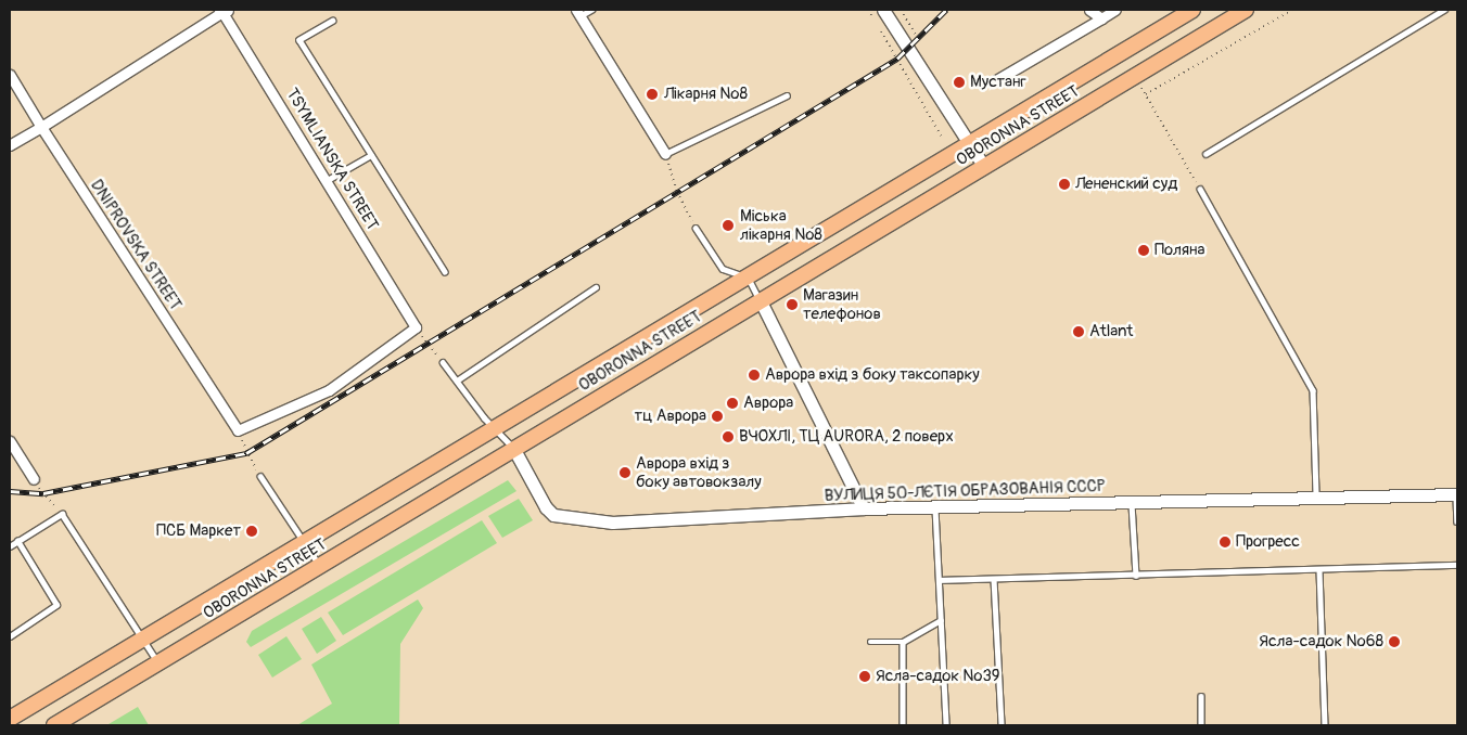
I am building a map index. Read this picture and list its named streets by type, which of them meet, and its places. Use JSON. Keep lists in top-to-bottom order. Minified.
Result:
{"streets":{"main road":["OBORONNA STREET"],"street":["TSYMLIANSKA STREET","DNIPROVSKA STREET","ВУЛИЦЯ 50-ЛЄТІЯ ОБРАЗОВАНІЯ СССР"]},"crossings":[["OBORONNA STREET","ВУЛИЦЯ 50-ЛЄТІЯ ОБРАЗОВАНІЯ СССР"]],"places":["Мустанг","Лікарня №8","Лененский суд","Міська лікарня №8","Поляна","Магазин телефонов","Atlant","Аврора вхід з боку таксопарку","Аврора","тц Аврора","ВЧОХЛІ, ТЦ AURORA, 2 поверх","Аврора вхід з боку автовокзалу","ПСБ Маркет","Прогресс","Ясла-садок №68","Ясла-садок №39"]}
